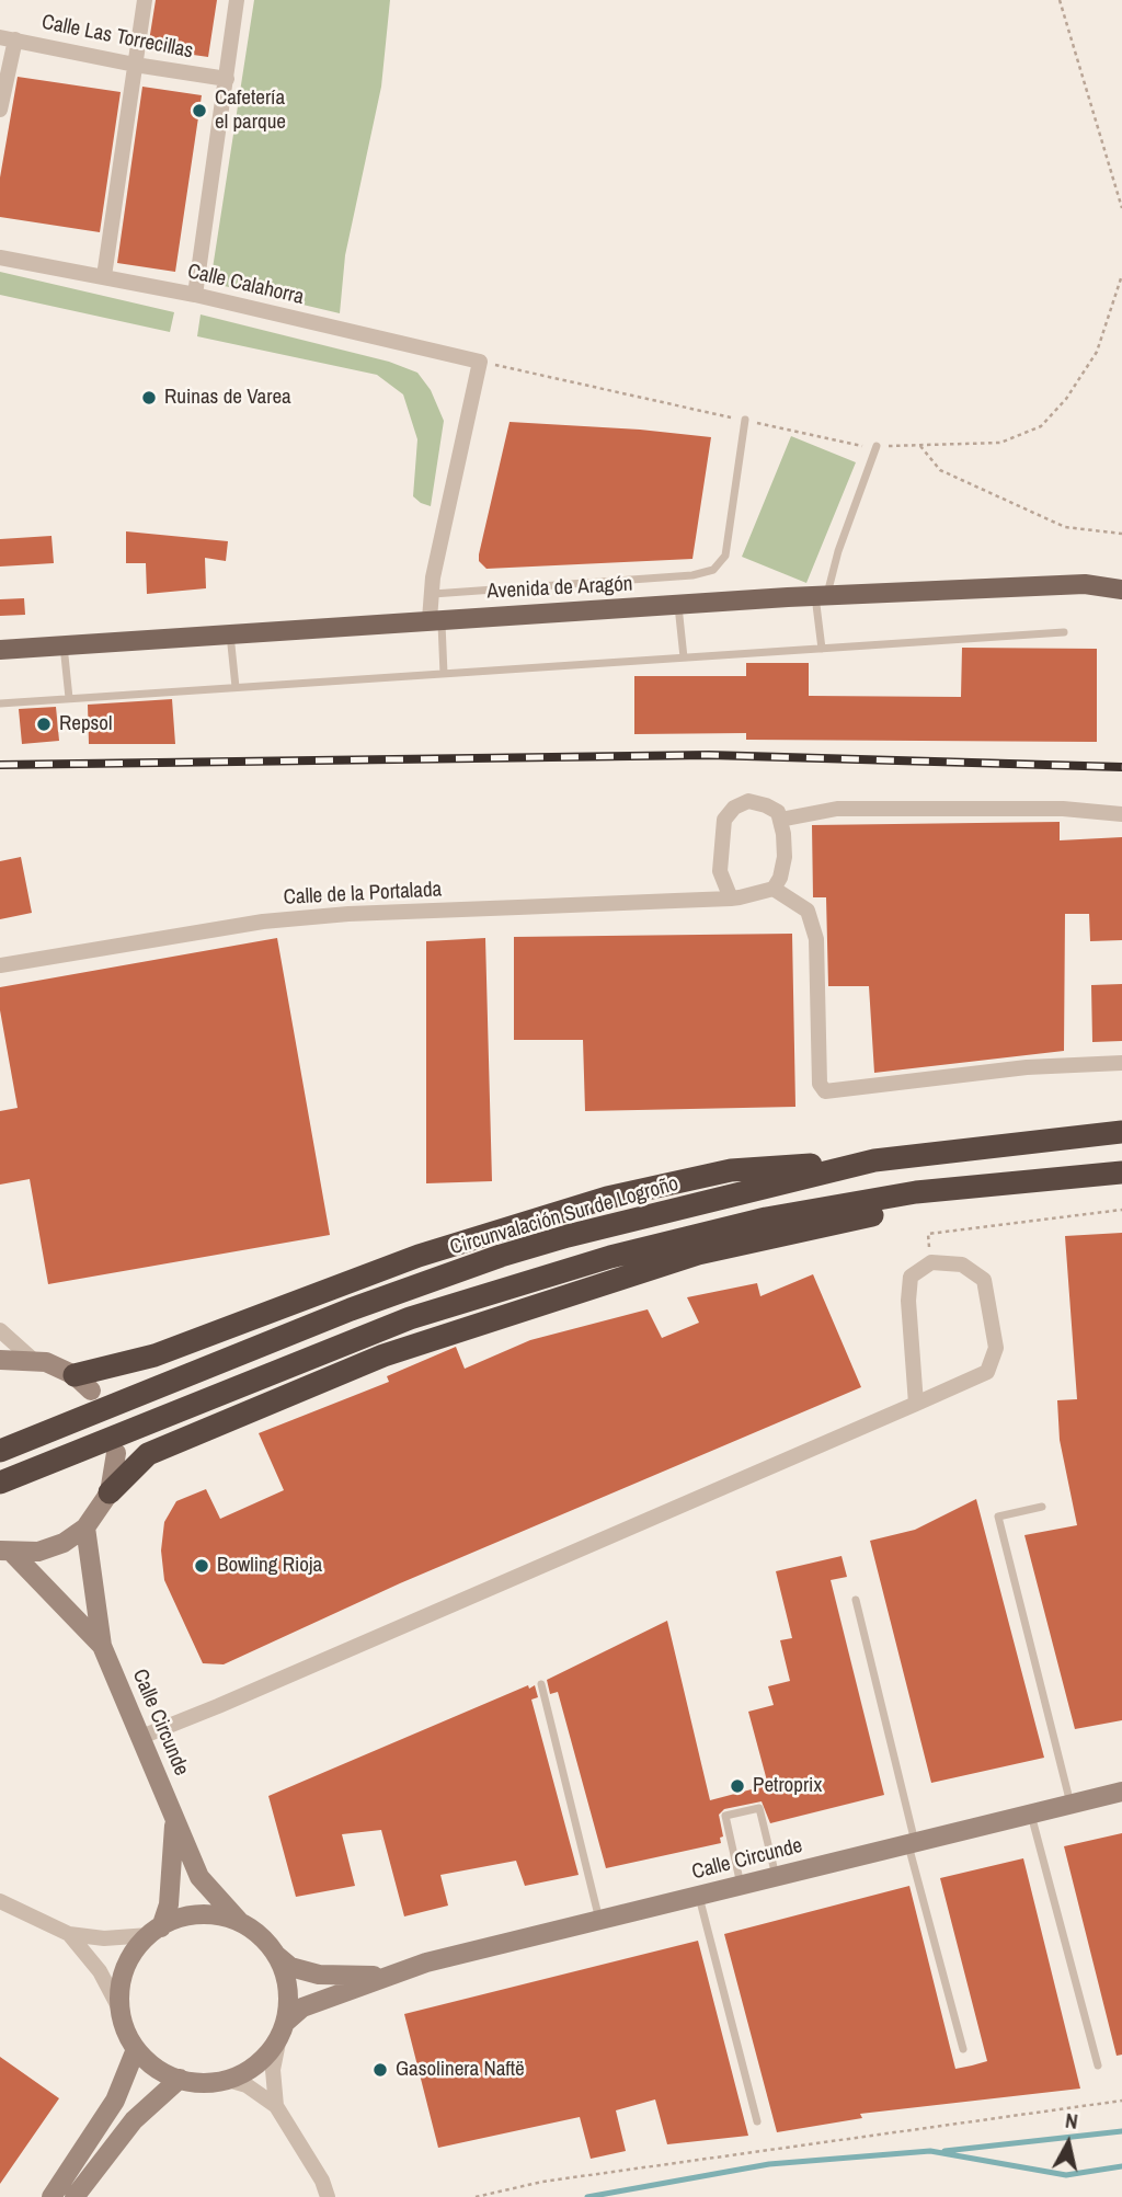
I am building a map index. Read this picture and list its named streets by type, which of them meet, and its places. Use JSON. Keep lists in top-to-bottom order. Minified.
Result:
{"streets":{"highway":["Circunvalación Sur de Logroño"],"main road":["Avenida de Aragón","Calle Circunde"],"street":["Calle Las Torrecillas","Calle Calahorra","Calle de la Portalada"]},"places":["Cafetería el parque","Ruinas de Varea","Repsol","Bowling Rioja","Petroprix","Gasolinera Naftë"],"north":"top"}
